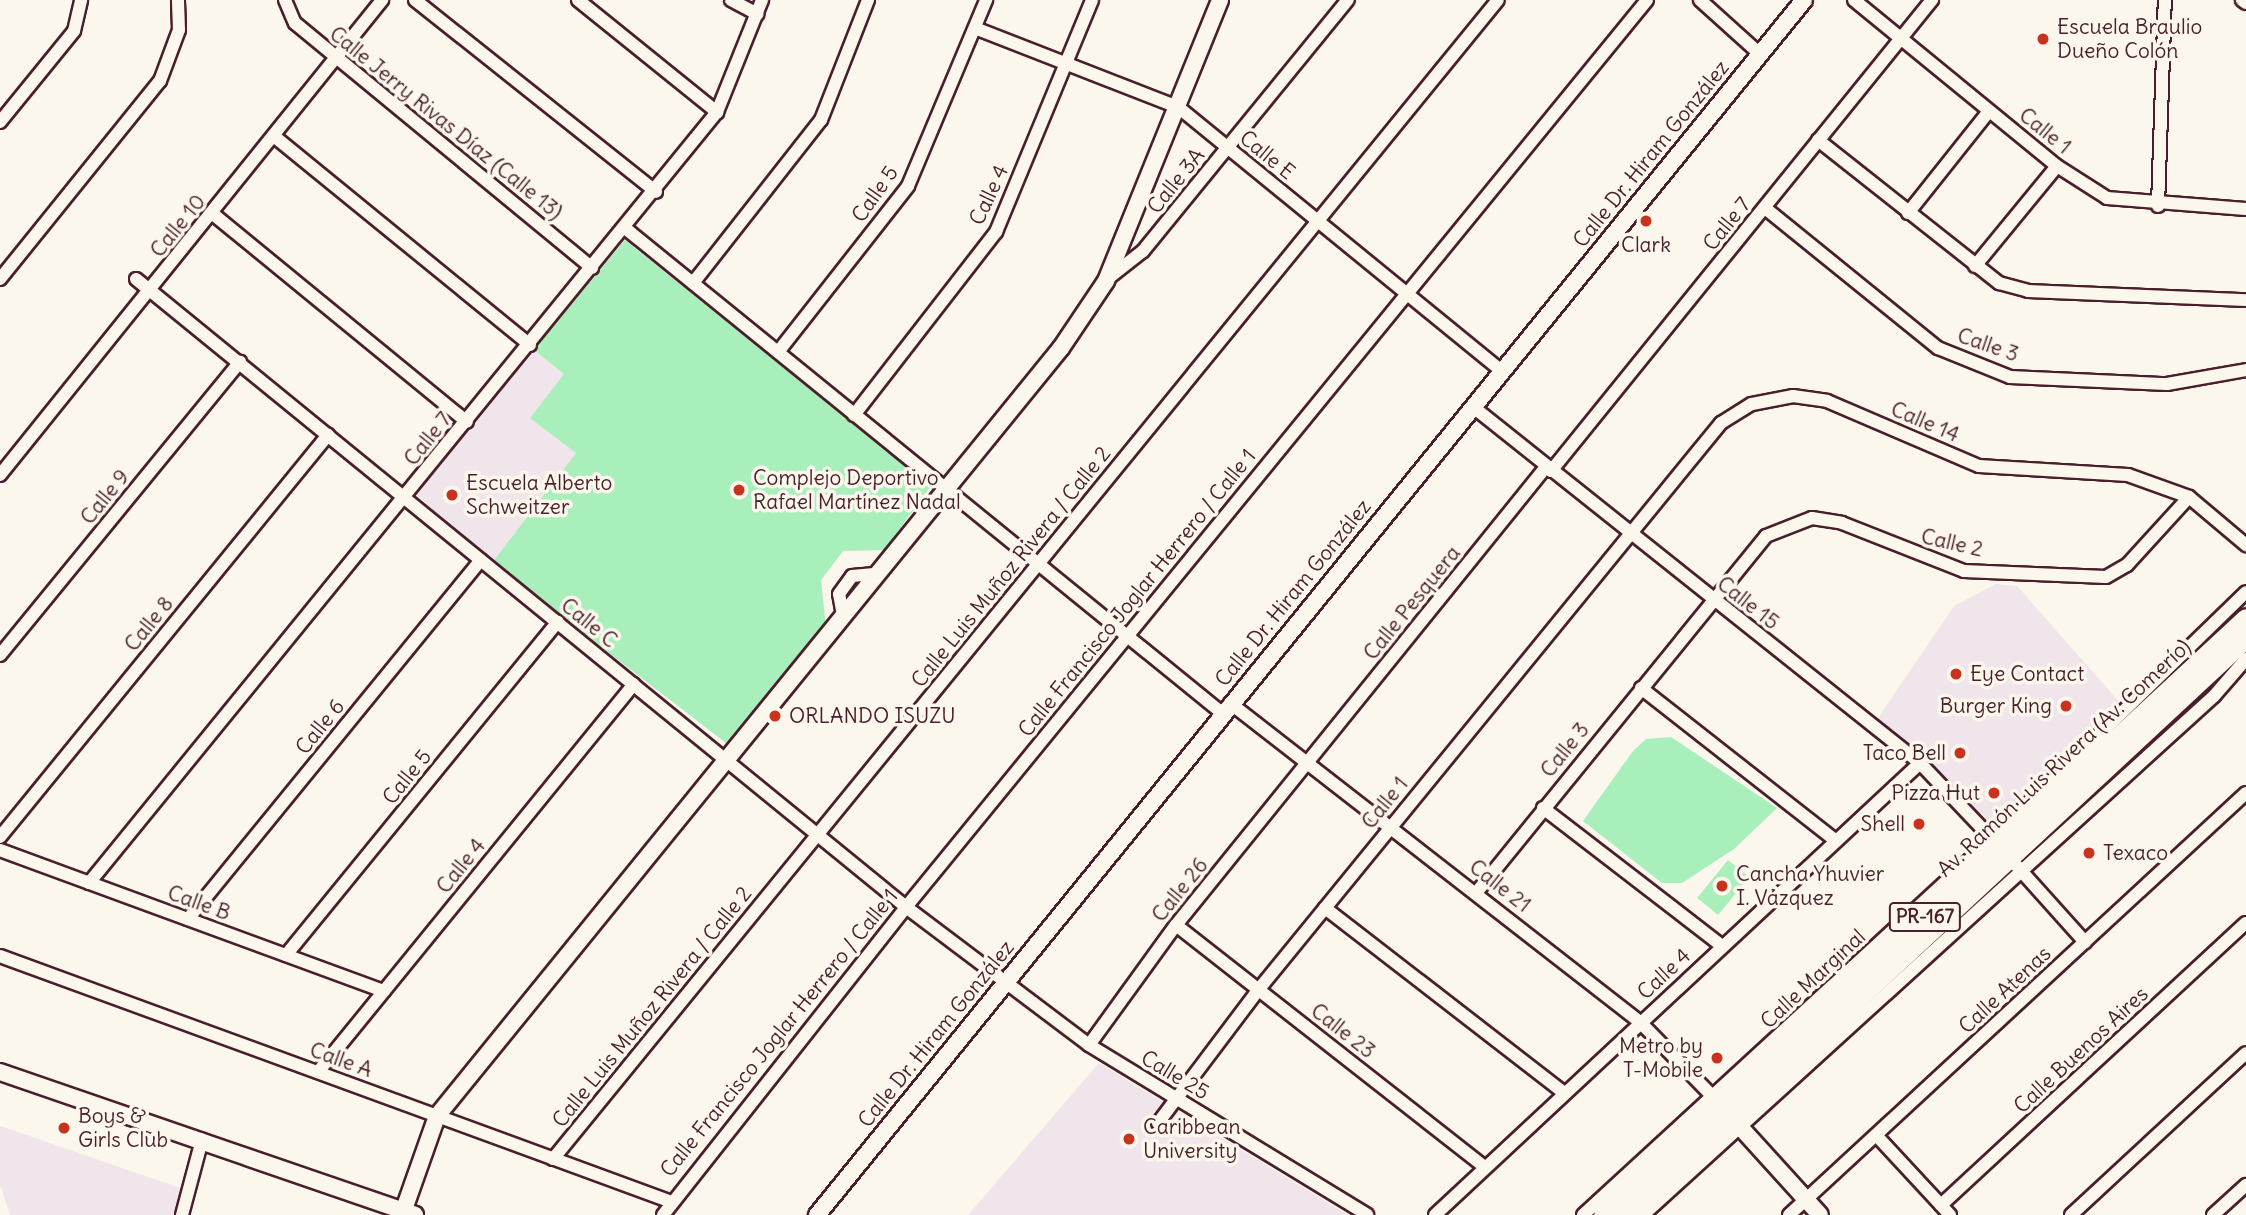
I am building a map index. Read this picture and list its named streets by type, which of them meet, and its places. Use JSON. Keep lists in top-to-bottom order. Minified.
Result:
{"streets":{"main road":["Av. Ramón Luis Rivera (Av. Comerío)","PR-167"],"street":["Calle Jerry Rivas Díaz (Calle 13)","Calle 1","Calle Dr. Hiram González","Calle E","Calle 3A","Calle 5","Calle 4","Calle 7","Calle 10","Calle 3","Calle 14","Calle 9","Calle 2","Calle Luis Muñoz Rivera / Calle 2","Calle Francisco Joglar Herrero / Calle 1","Calle Pesquera","Calle 15","Calle C","Calle 8","Calle 6","Calle 21","Calle 26","Calle B","Calle Marginal","Calle Atenas","Calle 23","Calle Buenos Aires","Calle A","Calle 25"]},"crossings":[["Calle Jerry Rivas Díaz (Calle 13)","Calle 7"],["Calle Jerry Rivas Díaz (Calle 13)","Calle 10"],["Calle 1","Calle 7"],["Calle 1","Calle 14"],["Calle 1","Calle 15"],["Calle 1","Calle 21"],["Calle 1","Calle 23"],["Calle 1","Calle 25"],["Calle Dr. Hiram González","Calle E"],["Calle Dr. Hiram González","Calle 15"],["Calle Dr. Hiram González","Calle C"],["Calle Dr. Hiram González","Calle 21"],["Calle Dr. Hiram González","Calle 25"],["Calle E","Calle 3A"],["Calle E","Calle 5"],["Calle E","Calle 4"],["Calle E","Calle Luis Muñoz Rivera / Calle 2"],["Calle E","Calle Francisco Joglar Herrero / Calle 1"],["Calle 5","Calle C"],["Calle 5","Calle 21"],["Calle 5","Calle B"],["Calle 4","Calle 15"],["Calle 4","Calle C"],["Calle 4","Calle 21"],["Calle 4","Calle B"],["Calle 4","Calle 23"],["Calle 4","Calle A"],["Calle 7","Calle 3"],["Calle 7","Calle Pesquera"],["Calle 7","Calle 15"],["Calle 7","Calle C"],["Calle 7","Calle 21"],["Calle 7","Calle B"],["Calle 10","Calle C"],["Calle 3","Calle 2"],["Calle 3","Calle 15"],["Calle 3","Calle 21"],["Calle 14","Calle 2"],["Calle 14","Calle 15"],["Calle 9","Calle C"],["Calle 2","Calle 15"],["Calle Luis Muñoz Rivera / Calle 2","Calle C"],["Calle Luis Muñoz Rivera / Calle 2","Calle 21"],["Calle Luis Muñoz Rivera / Calle 2","Calle A"],["Calle Francisco Joglar Herrero / Calle 1","Calle C"],["Calle Francisco Joglar Herrero / Calle 1","Calle 21"],["Calle Francisco Joglar Herrero / Calle 1","Calle A"],["Calle Pesquera","Calle 15"],["Calle Pesquera","Calle 21"],["Calle Pesquera","Calle 26"],["Calle 15","Av. Ramón Luis Rivera (Av. Comerío)"],["Calle 15","Calle Marginal"],["Calle 15","Calle Atenas"],["Calle C","Calle 8"],["Calle C","Calle 6"],["Calle C","Calle 25"],["Calle 6","Calle B"],["Av. Ramón Luis Rivera (Av. Comerío)","Calle 21"],["Av. Ramón Luis Rivera (Av. Comerío)","Calle Marginal"],["Calle 21","Calle 26"],["Calle 21","Calle Marginal"],["Calle 26","Calle 23"],["Calle 26","Calle 25"]],"places":["Escuela Braulio Dueño Colón","Clark","Complejo Deportivo Rafael Martínez Nadal","Escuela Alberto Schweitzer","Eye Contact","Burger King","ORLANDO ISUZU","Taco Bell","Pizza Hut","Shell","Texaco","Cancha Yhuvier I. Vázquez","Metro by T-Mobile","Boys & Girls Club","Caribbean University"]}
